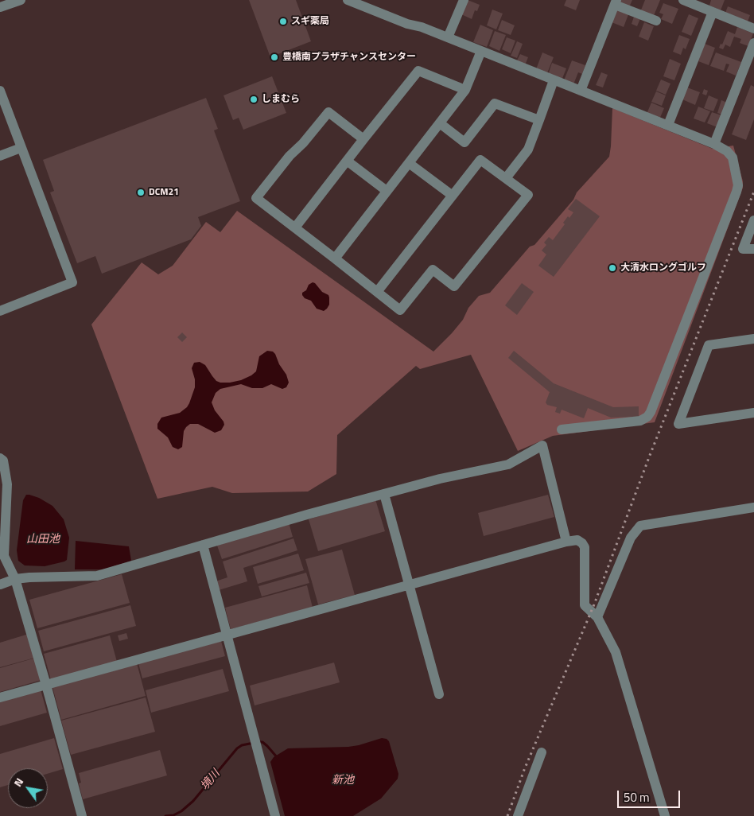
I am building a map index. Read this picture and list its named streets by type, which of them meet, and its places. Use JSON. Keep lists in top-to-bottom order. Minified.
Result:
{"water":["山田池","境川","新池"],"places":["スギ薬局","豊橋南プラザチャンスセンター","しまむら","DCM21","大清水ロングゴルフ"],"scale_bar":"50 m","north":"top left"}
